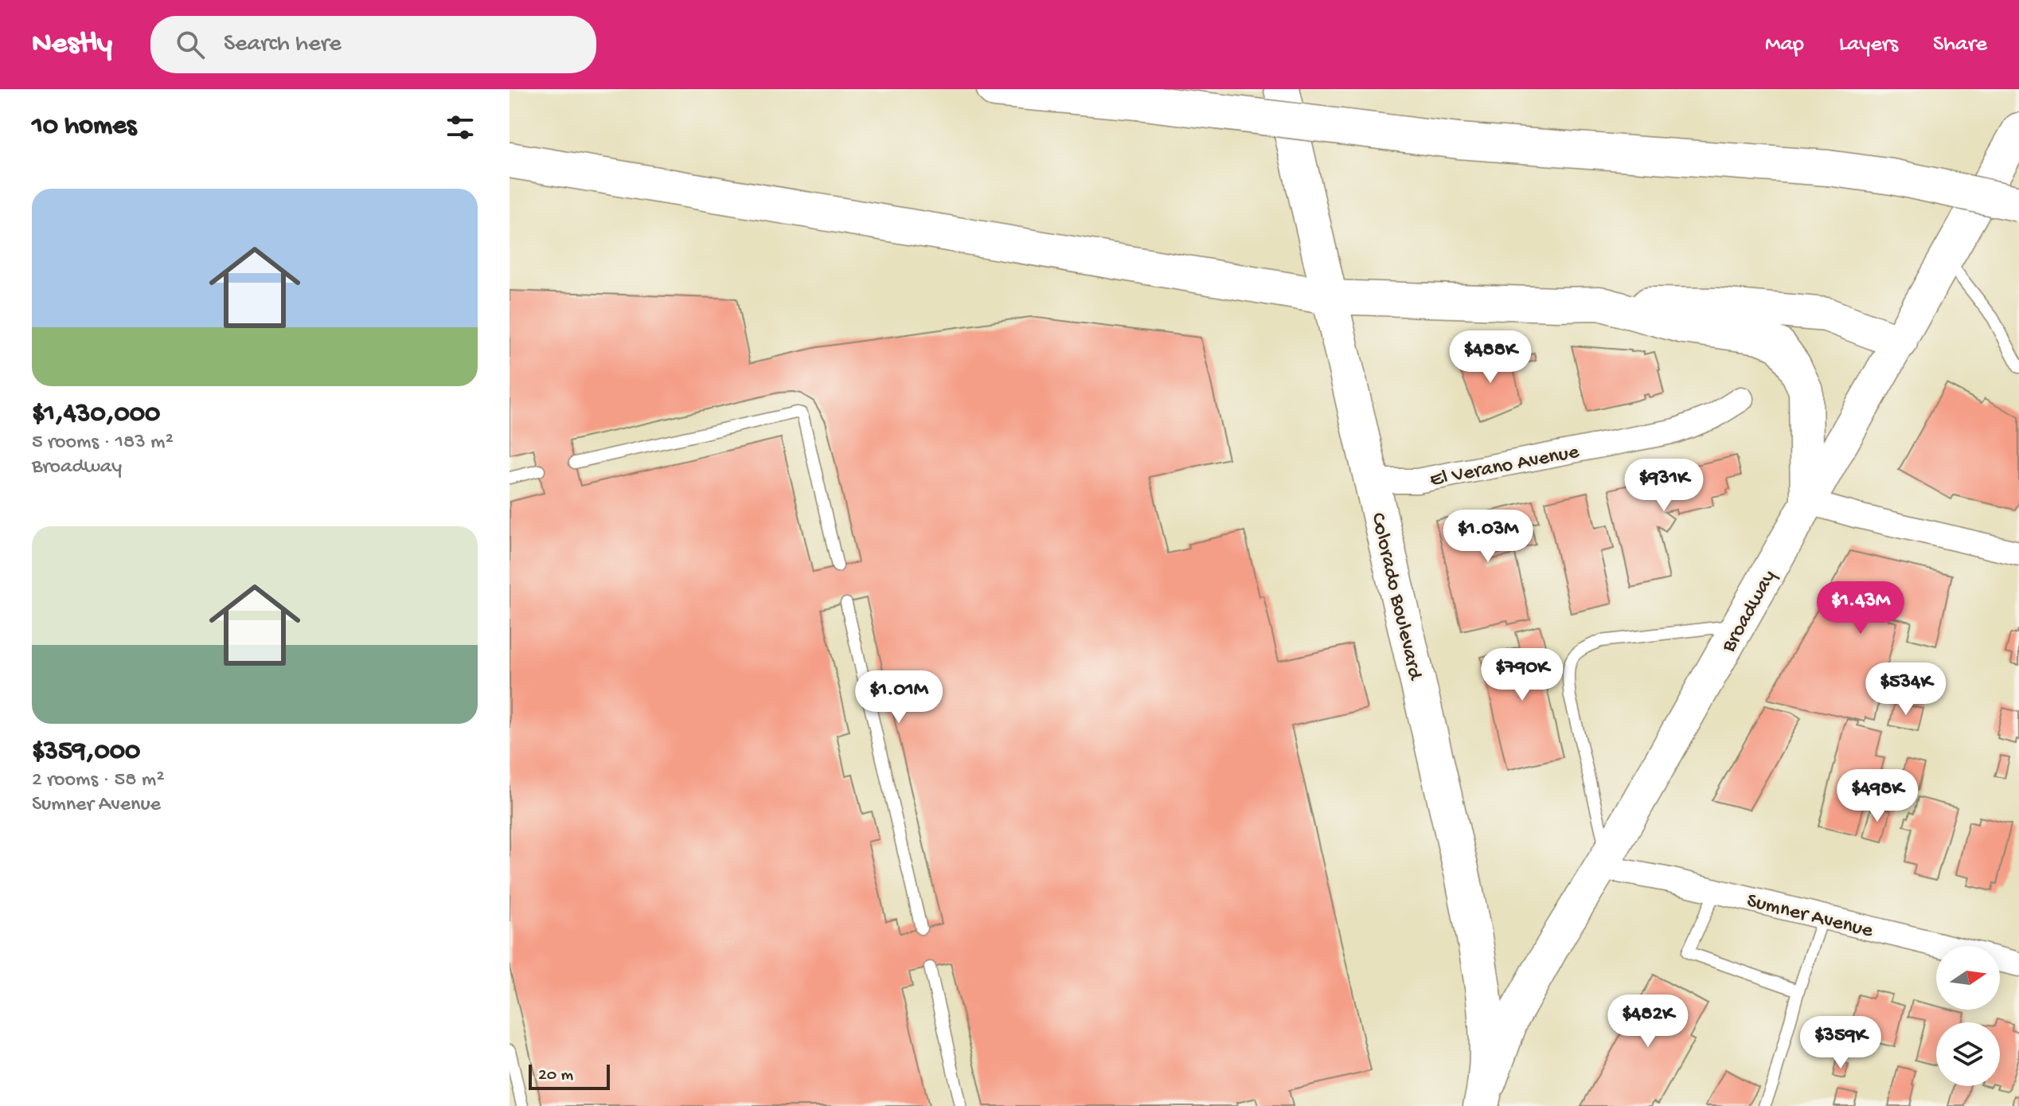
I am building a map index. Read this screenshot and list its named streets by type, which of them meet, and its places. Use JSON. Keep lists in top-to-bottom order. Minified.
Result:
{"streets":{"main road":["Colorado Boulevard","Broadway"],"street":["El Verano Avenue","Sumner Avenue"]},"crossings":[["El Verano Avenue","Colorado Boulevard"],["Colorado Boulevard","Broadway"],["Broadway","Sumner Avenue"]],"scale_bar":"20 m","north":"right","page":{"header":"Nestly","search":"Search here","nav":["Map","Layers","Share"],"heading":"10 homes","list":[{"name":"$1,430,000","note":"5 rooms · 183 m² · Broadway"},{"name":"$359,000","note":"2 rooms · 58 m² · Sumner Avenue"}],"price":["$488K","$931K","$1.03M","$1.43M","$790K","$534K","$1.01M","$498K","$482K","$359K"],"scale":"20 m"}}
